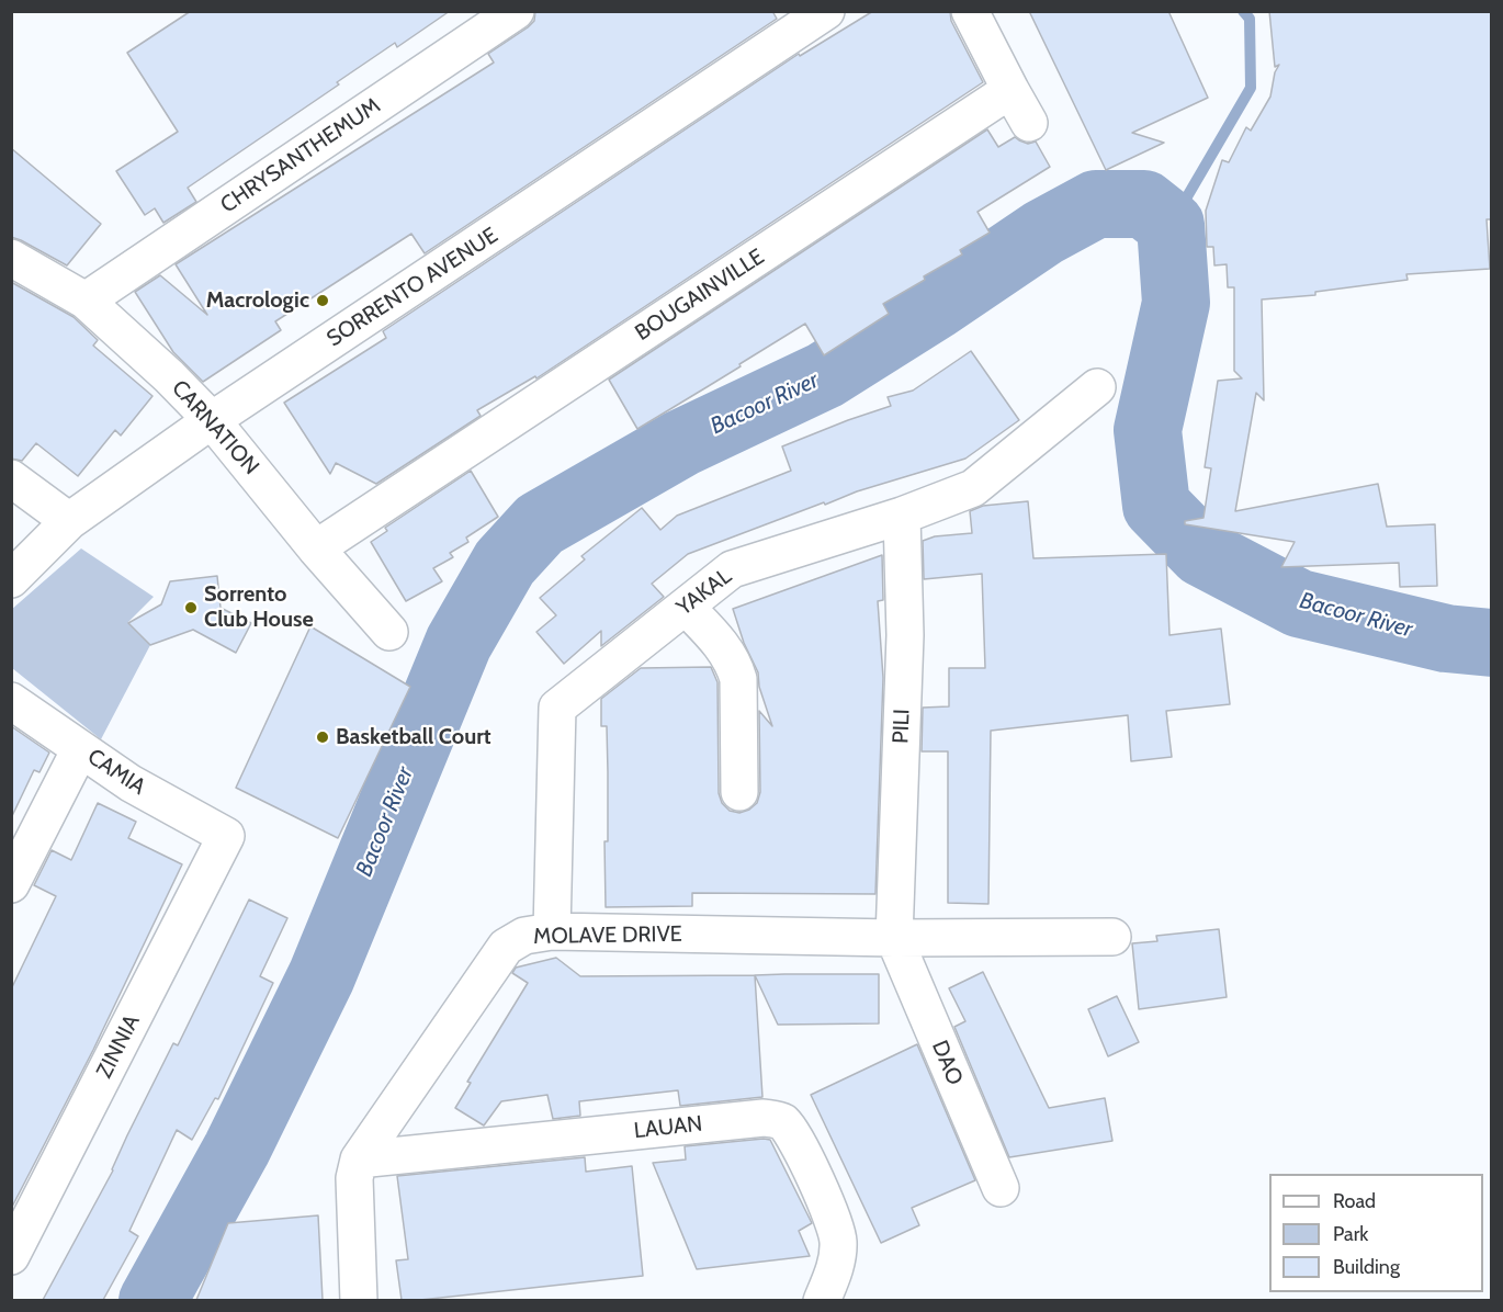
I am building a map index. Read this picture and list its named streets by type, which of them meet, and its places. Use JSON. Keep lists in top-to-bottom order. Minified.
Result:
{"streets":{"street":["CHRYSANTHEMUM","SORRENTO AVENUE","BOUGAINVILLE","CARNATION","YAKAL","PILI","CAMIA","MOLAVE DRIVE","ZINNIA","DAO","LAUAN"]},"crossings":[["CHRYSANTHEMUM","CARNATION"],["SORRENTO AVENUE","CARNATION"],["BOUGAINVILLE","CARNATION"],["YAKAL","PILI"],["YAKAL","MOLAVE DRIVE"],["PILI","MOLAVE DRIVE"],["PILI","DAO"],["CAMIA","ZINNIA"],["MOLAVE DRIVE","DAO"],["MOLAVE DRIVE","LAUAN"]],"water":["Bacoor River"],"places":["Macrologic","Sorrento Club House","Basketball Court"],"legend":["Road","Park","Building"]}
